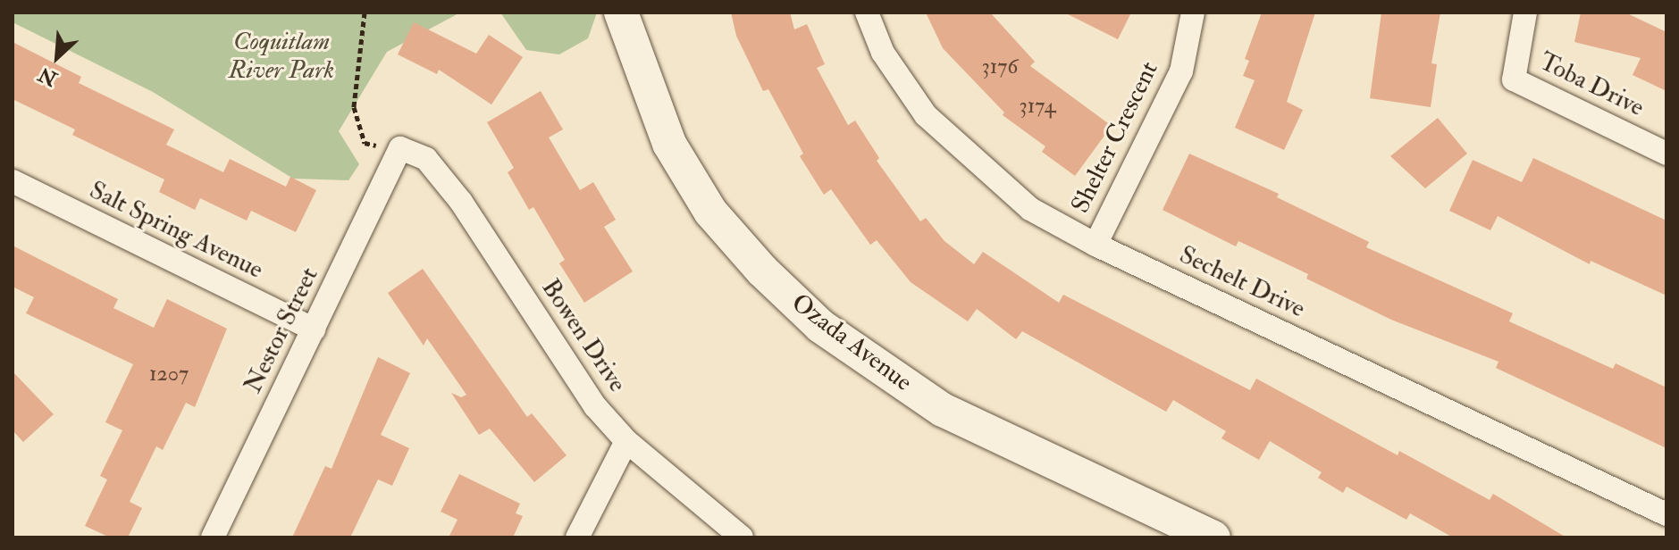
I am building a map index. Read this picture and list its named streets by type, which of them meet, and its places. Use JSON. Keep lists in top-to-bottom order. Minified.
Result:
{"streets":{"street":["Toba Drive","Shelter Crescent","Salt Spring Avenue","Sechelt Drive","Nestor Street","Bowen Drive","Ozada Avenue"]},"crossings":[["Shelter Crescent","Sechelt Drive"],["Salt Spring Avenue","Nestor Street"],["Nestor Street","Bowen Drive"]],"parks":["Coquitlam River Park"],"house_numbers":["3176","3174","1207"],"north":"bottom left"}
